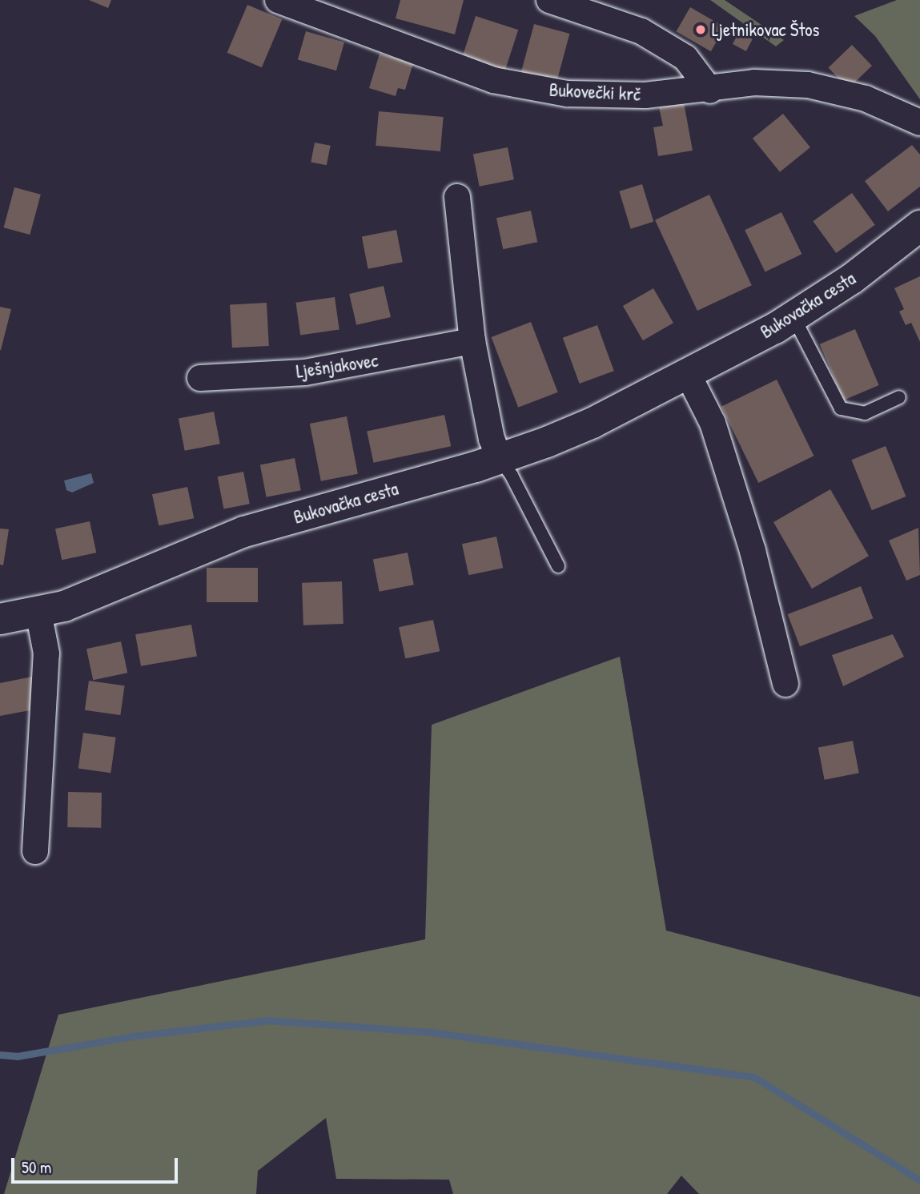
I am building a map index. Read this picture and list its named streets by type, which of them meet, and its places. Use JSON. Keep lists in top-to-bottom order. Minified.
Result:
{"streets":{"main road":["Bukovačka cesta"],"street":["Bukovečki krč","Lješnjakovec"]},"places":["Ljetnikovac Štos"],"scale_bar":"50 m"}
